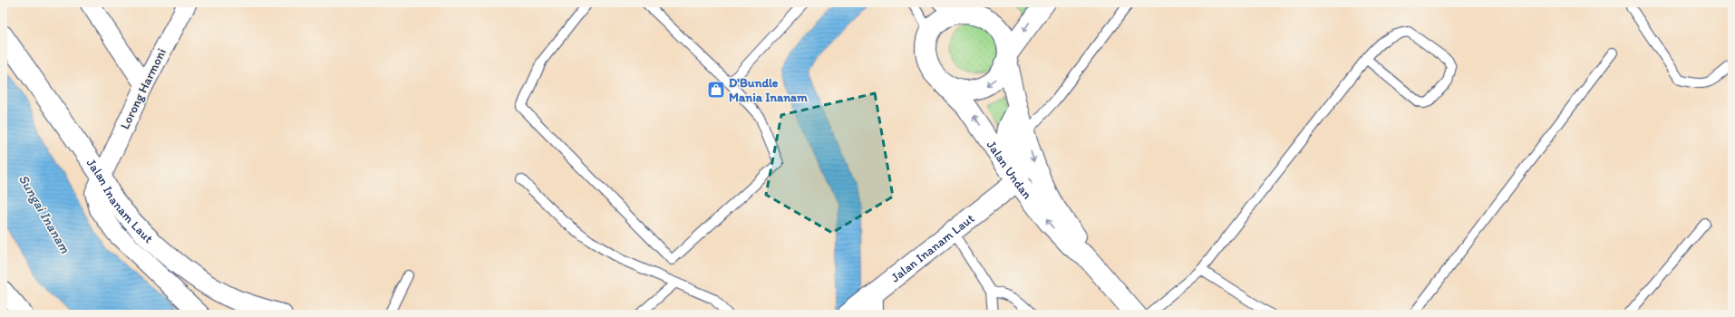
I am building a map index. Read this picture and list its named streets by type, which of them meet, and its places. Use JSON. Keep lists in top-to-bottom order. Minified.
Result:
{"streets":{"street":["Lorong Harmoni","Jalan Undan","Jalan Inanam Laut"]},"crossings":[["Lorong Harmoni","Jalan Inanam Laut"],["Jalan Undan","Jalan Inanam Laut"]],"water":["Sungai Inanam"],"places":{"shop":["D'Bundle Mania Inanam"]}}
